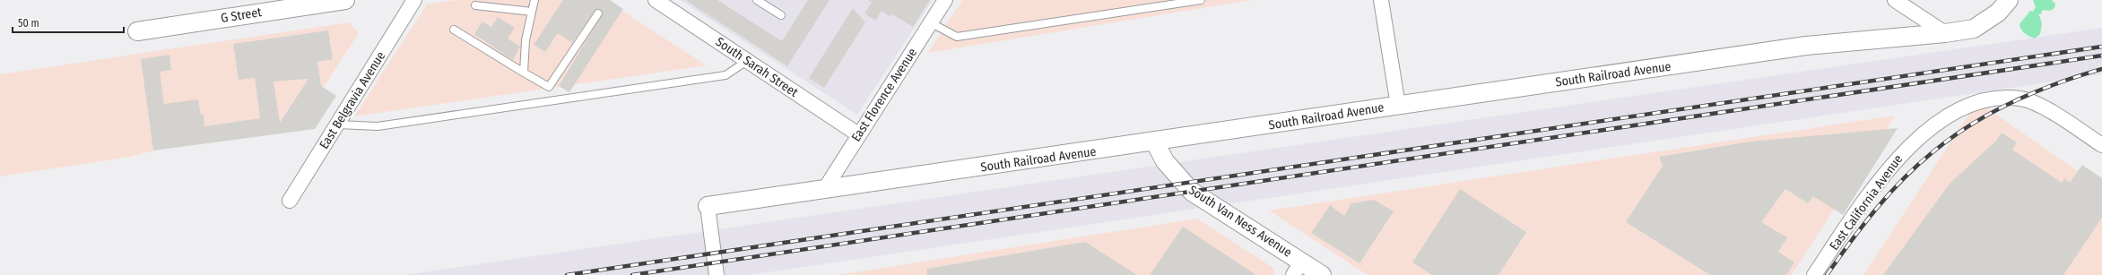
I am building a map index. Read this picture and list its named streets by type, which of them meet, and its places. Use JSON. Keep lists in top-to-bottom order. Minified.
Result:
{"streets":{"street":["G Street","South Sarah Street","South Railroad Avenue","East Florence Avenue","East Belgravia Avenue","East California Avenue","South Van Ness Avenue"]},"crossings":[["South Sarah Street","East Florence Avenue"],["South Railroad Avenue","East Florence Avenue"],["South Railroad Avenue","South Van Ness Avenue"]],"scale_bar":"50 m"}
